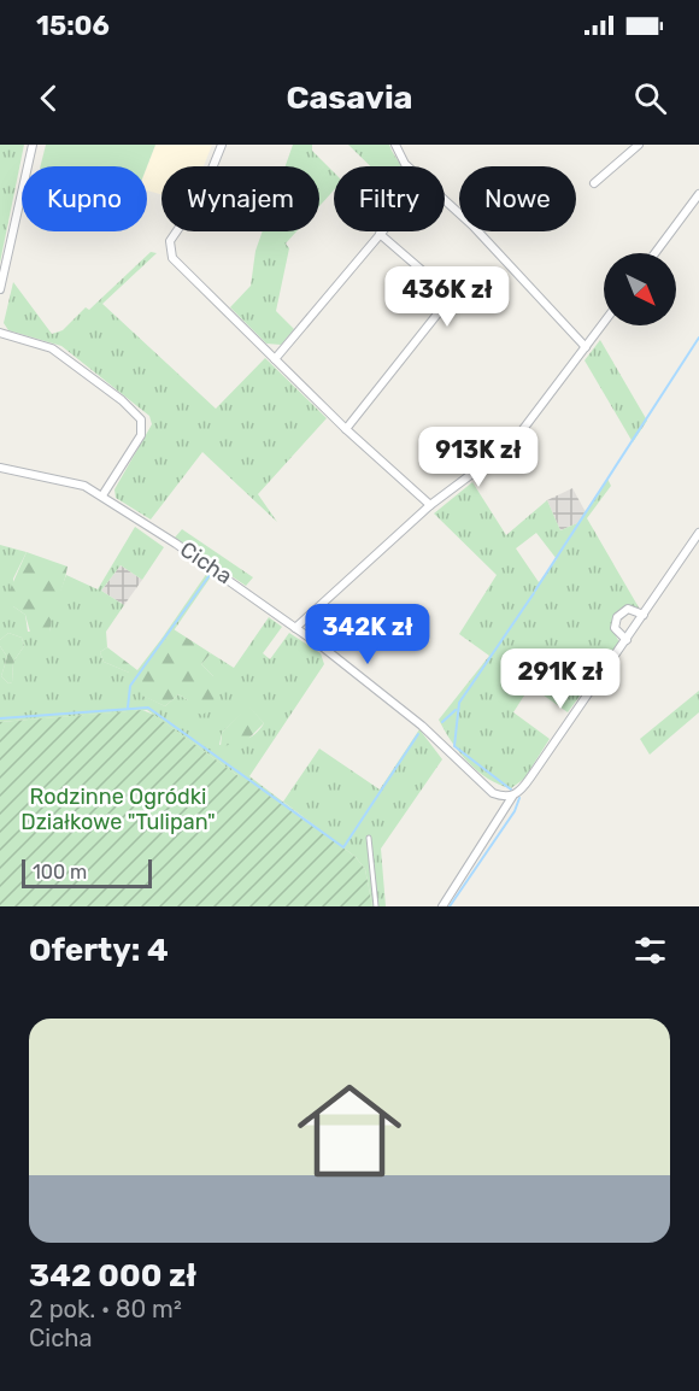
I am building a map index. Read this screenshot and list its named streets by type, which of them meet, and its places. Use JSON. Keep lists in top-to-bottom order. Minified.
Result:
{"streets":{"street":["Cicha"]},"parks":["Rodzinne Ogródki Działkowe \"Tulipan\""],"scale_bar":"100 m","north":"bottom right","page":{"status":"15:06","header":"Casavia","chip":["Kupno","Wynajem","Filtry","Nowe"],"price":["436K zł","913K zł","342K zł","291K zł"],"scale":"100 m","heading":"Oferty: 4","list":[{"name":"342 000 zł","note":"2 pok. · 80 m² · Cicha"}]}}
